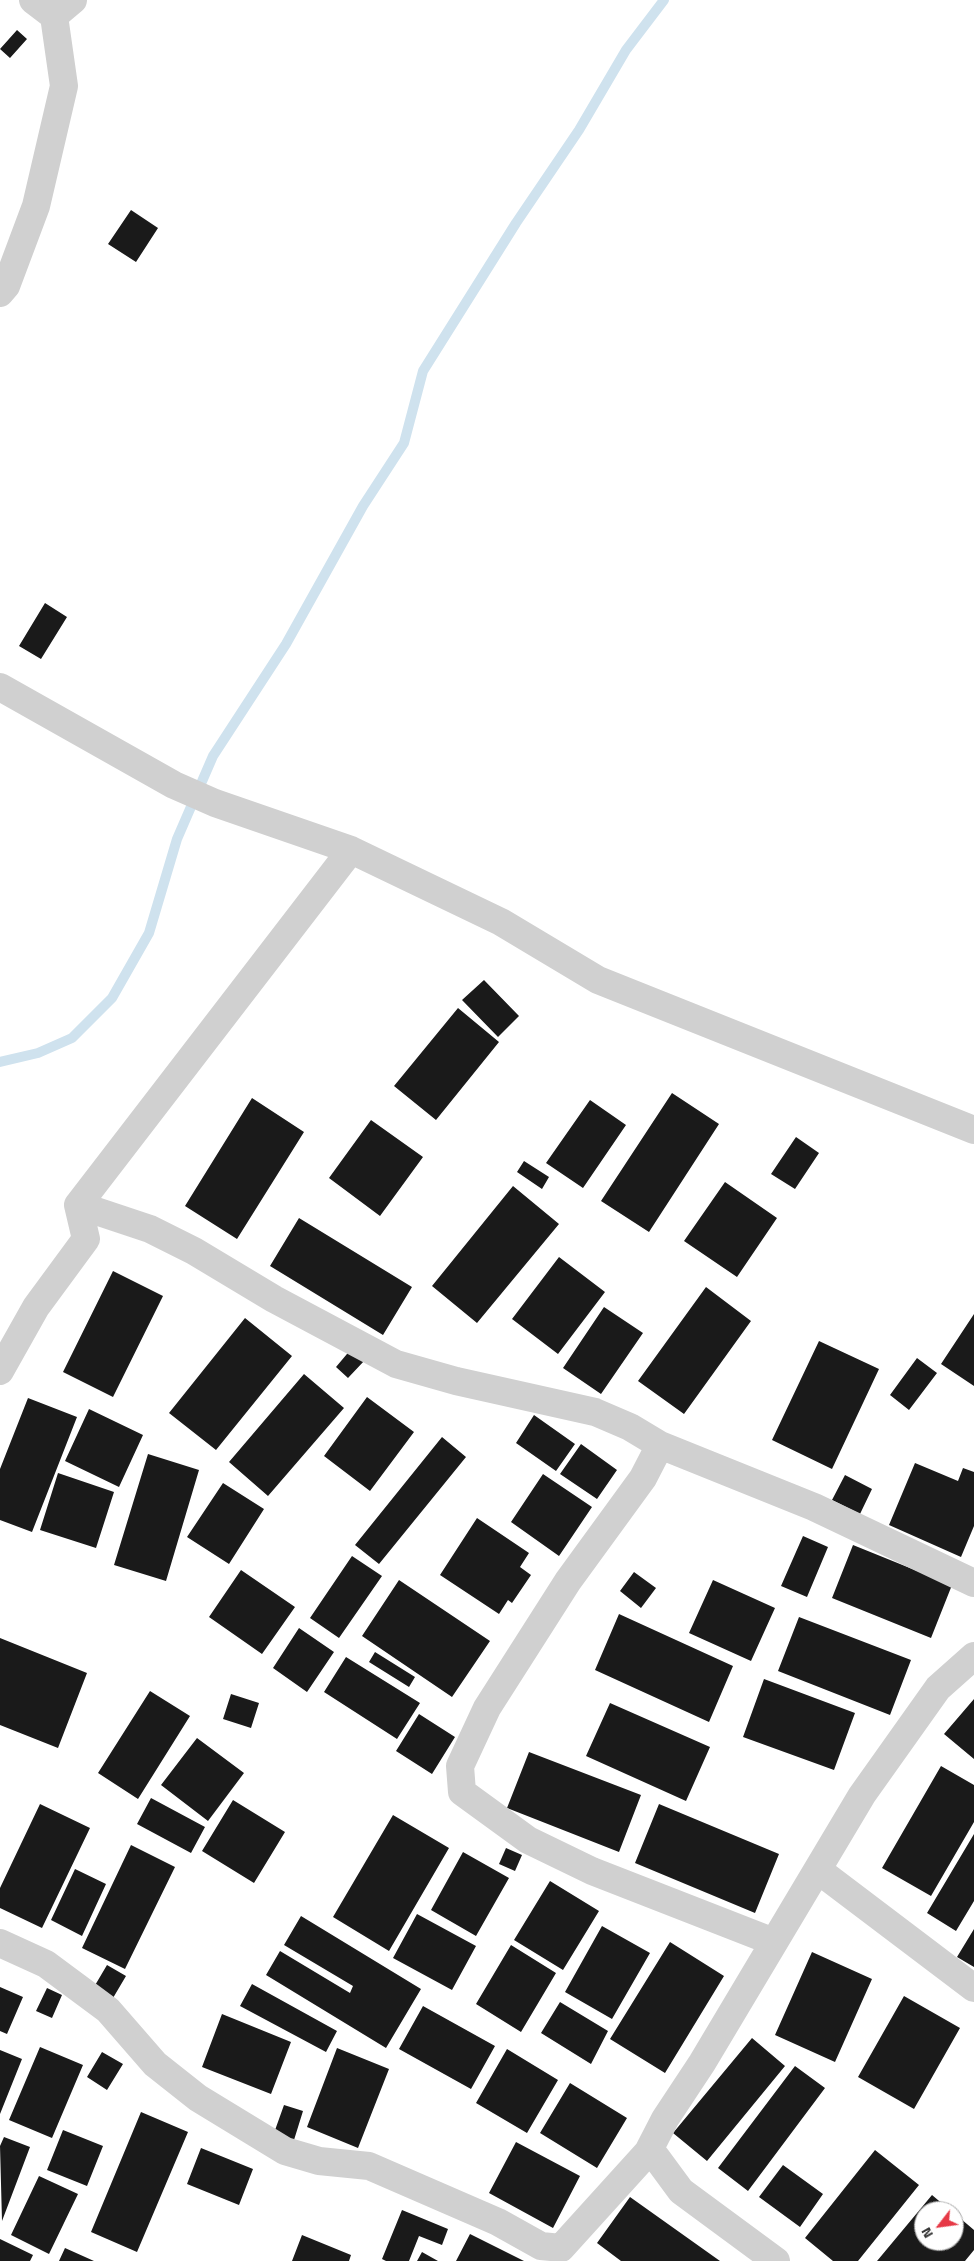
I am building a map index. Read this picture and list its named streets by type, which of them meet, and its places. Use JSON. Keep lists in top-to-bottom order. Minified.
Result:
{"north":"bottom left"}
